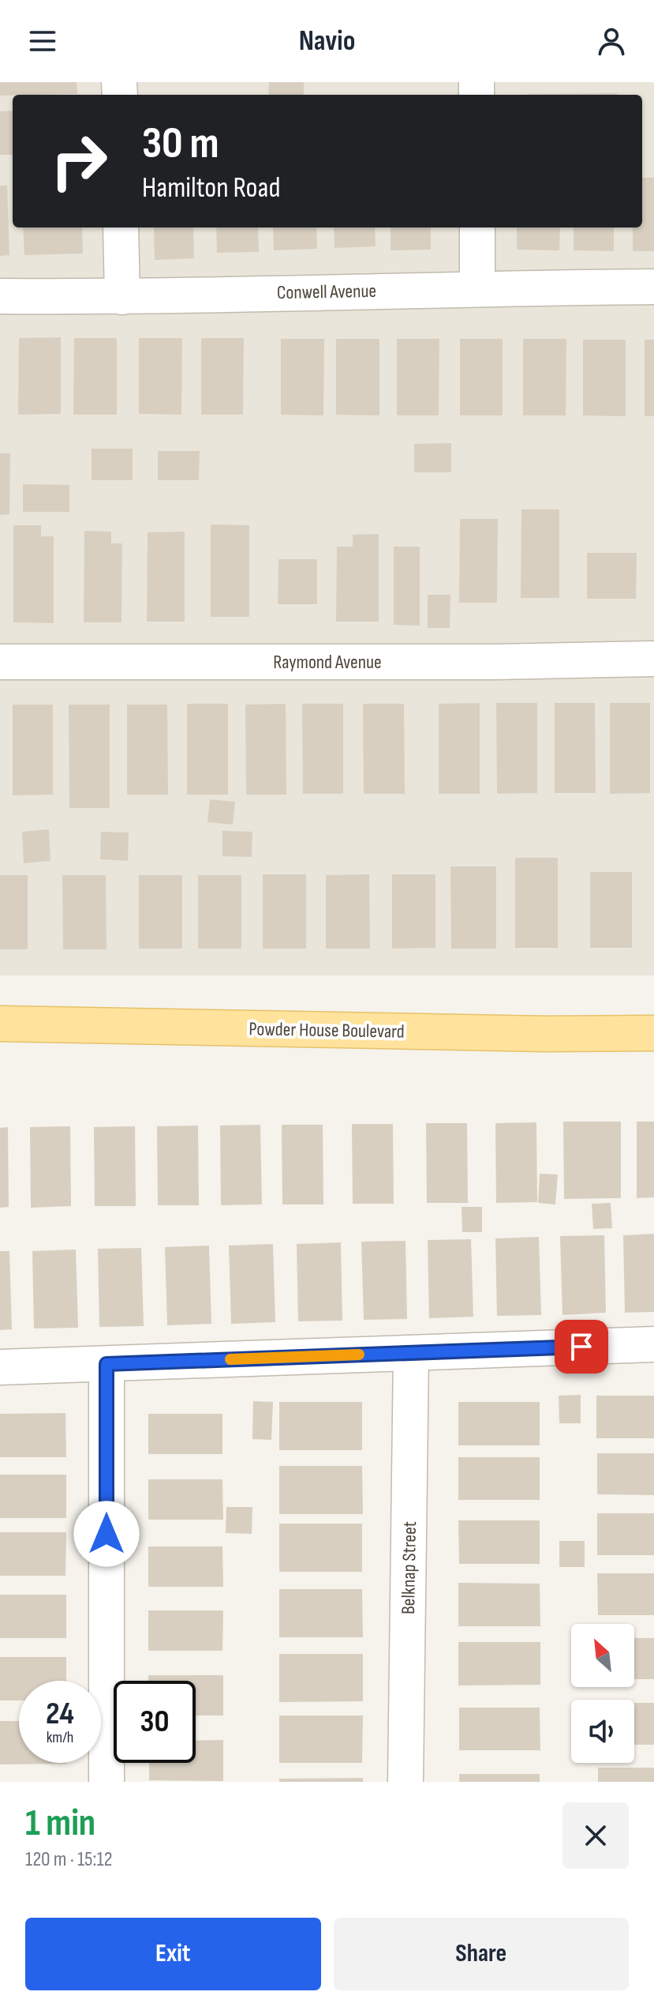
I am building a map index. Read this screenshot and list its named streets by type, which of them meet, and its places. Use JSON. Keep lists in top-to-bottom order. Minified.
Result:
{"streets":{"main road":["Powder House Boulevard"],"street":["Conwell Avenue","Raymond Avenue","Belknap Street"]},"north":"top left","page":{"header":"Navio","turn":["30 m","Hamilton Road"],"speed":"24 km/h","limit":"30","heading":["1 min","120 m · 15:12"],"buttons":["Exit","Share"]}}
